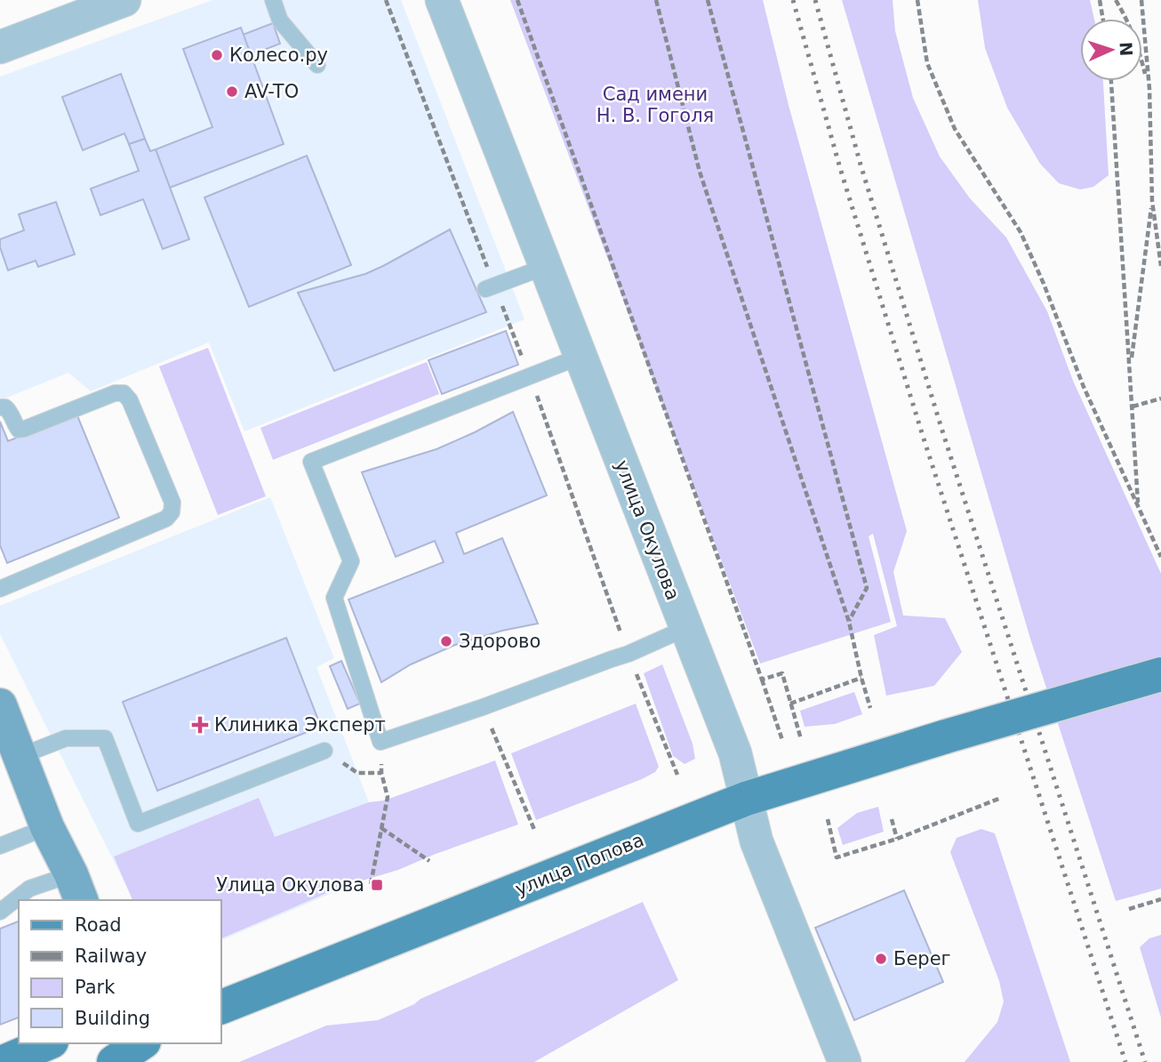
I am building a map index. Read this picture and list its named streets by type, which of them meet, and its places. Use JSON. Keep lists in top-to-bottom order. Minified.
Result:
{"streets":{"main road":["улица Попова"],"street":["улица Окулова"]},"crossings":[["улица Окулова","улица Попова"]],"parks":["Сад имени Н. В. Гоголя"],"places":{"other":["Колесо.ру","AV-TO","Здорово","Берег"],"health":["Клиника Эксперт"],"transit":["Улица Окулова"]},"legend":["Road","Railway","Park","Building"],"north":"right"}
